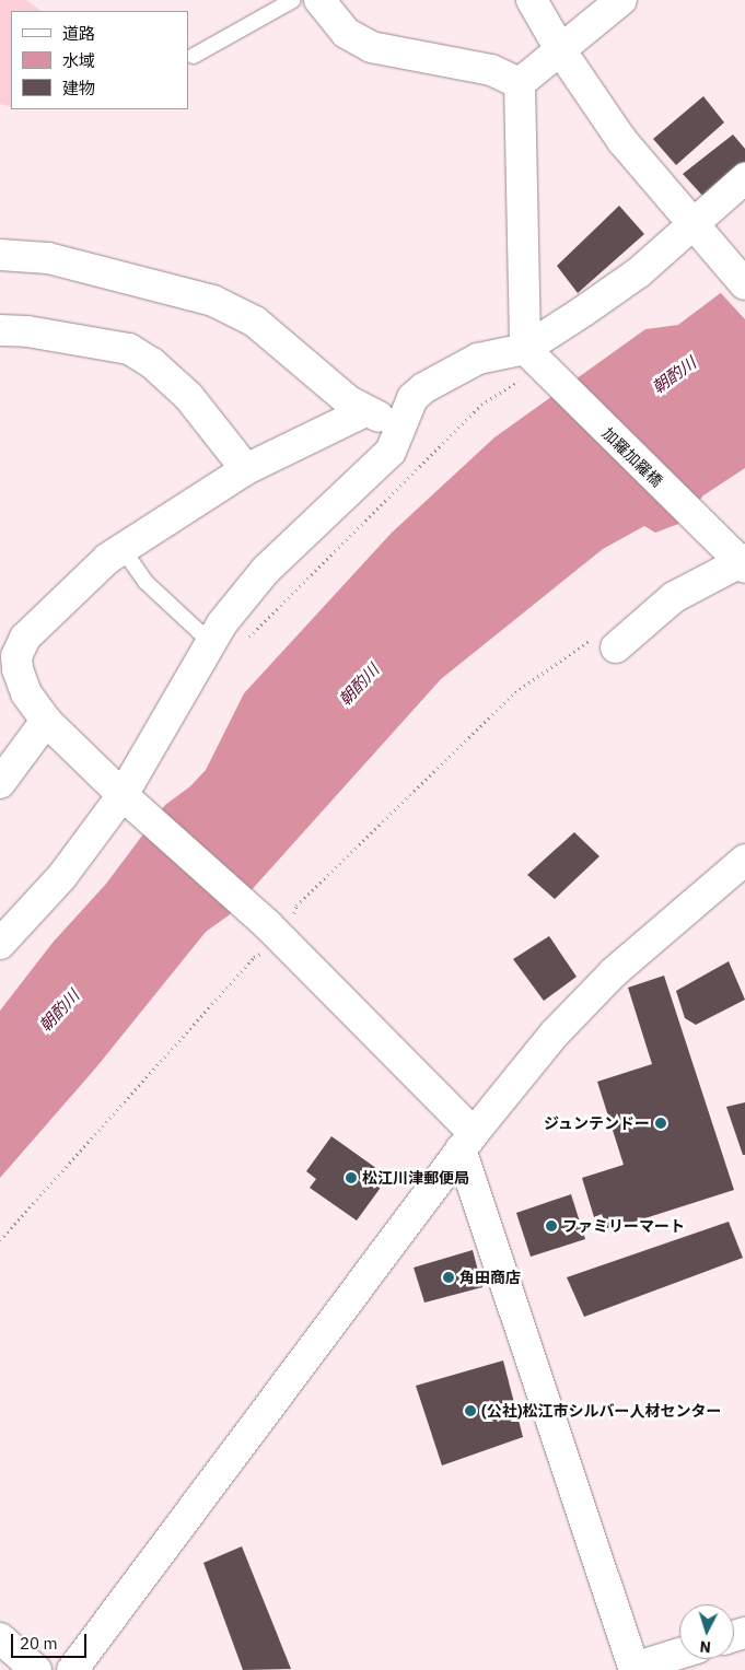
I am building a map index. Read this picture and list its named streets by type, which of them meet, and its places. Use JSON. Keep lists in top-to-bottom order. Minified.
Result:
{"streets":{"street":["加羅加羅橋"]},"water":["朝酌川"],"places":["ジュンテンドー","松江川津郵便局","ファミリーマート","角田商店","(公社)松江市シルバー人材センター"],"legend":["道路","水域","建物"],"scale_bar":"20 m","north":"bottom"}
